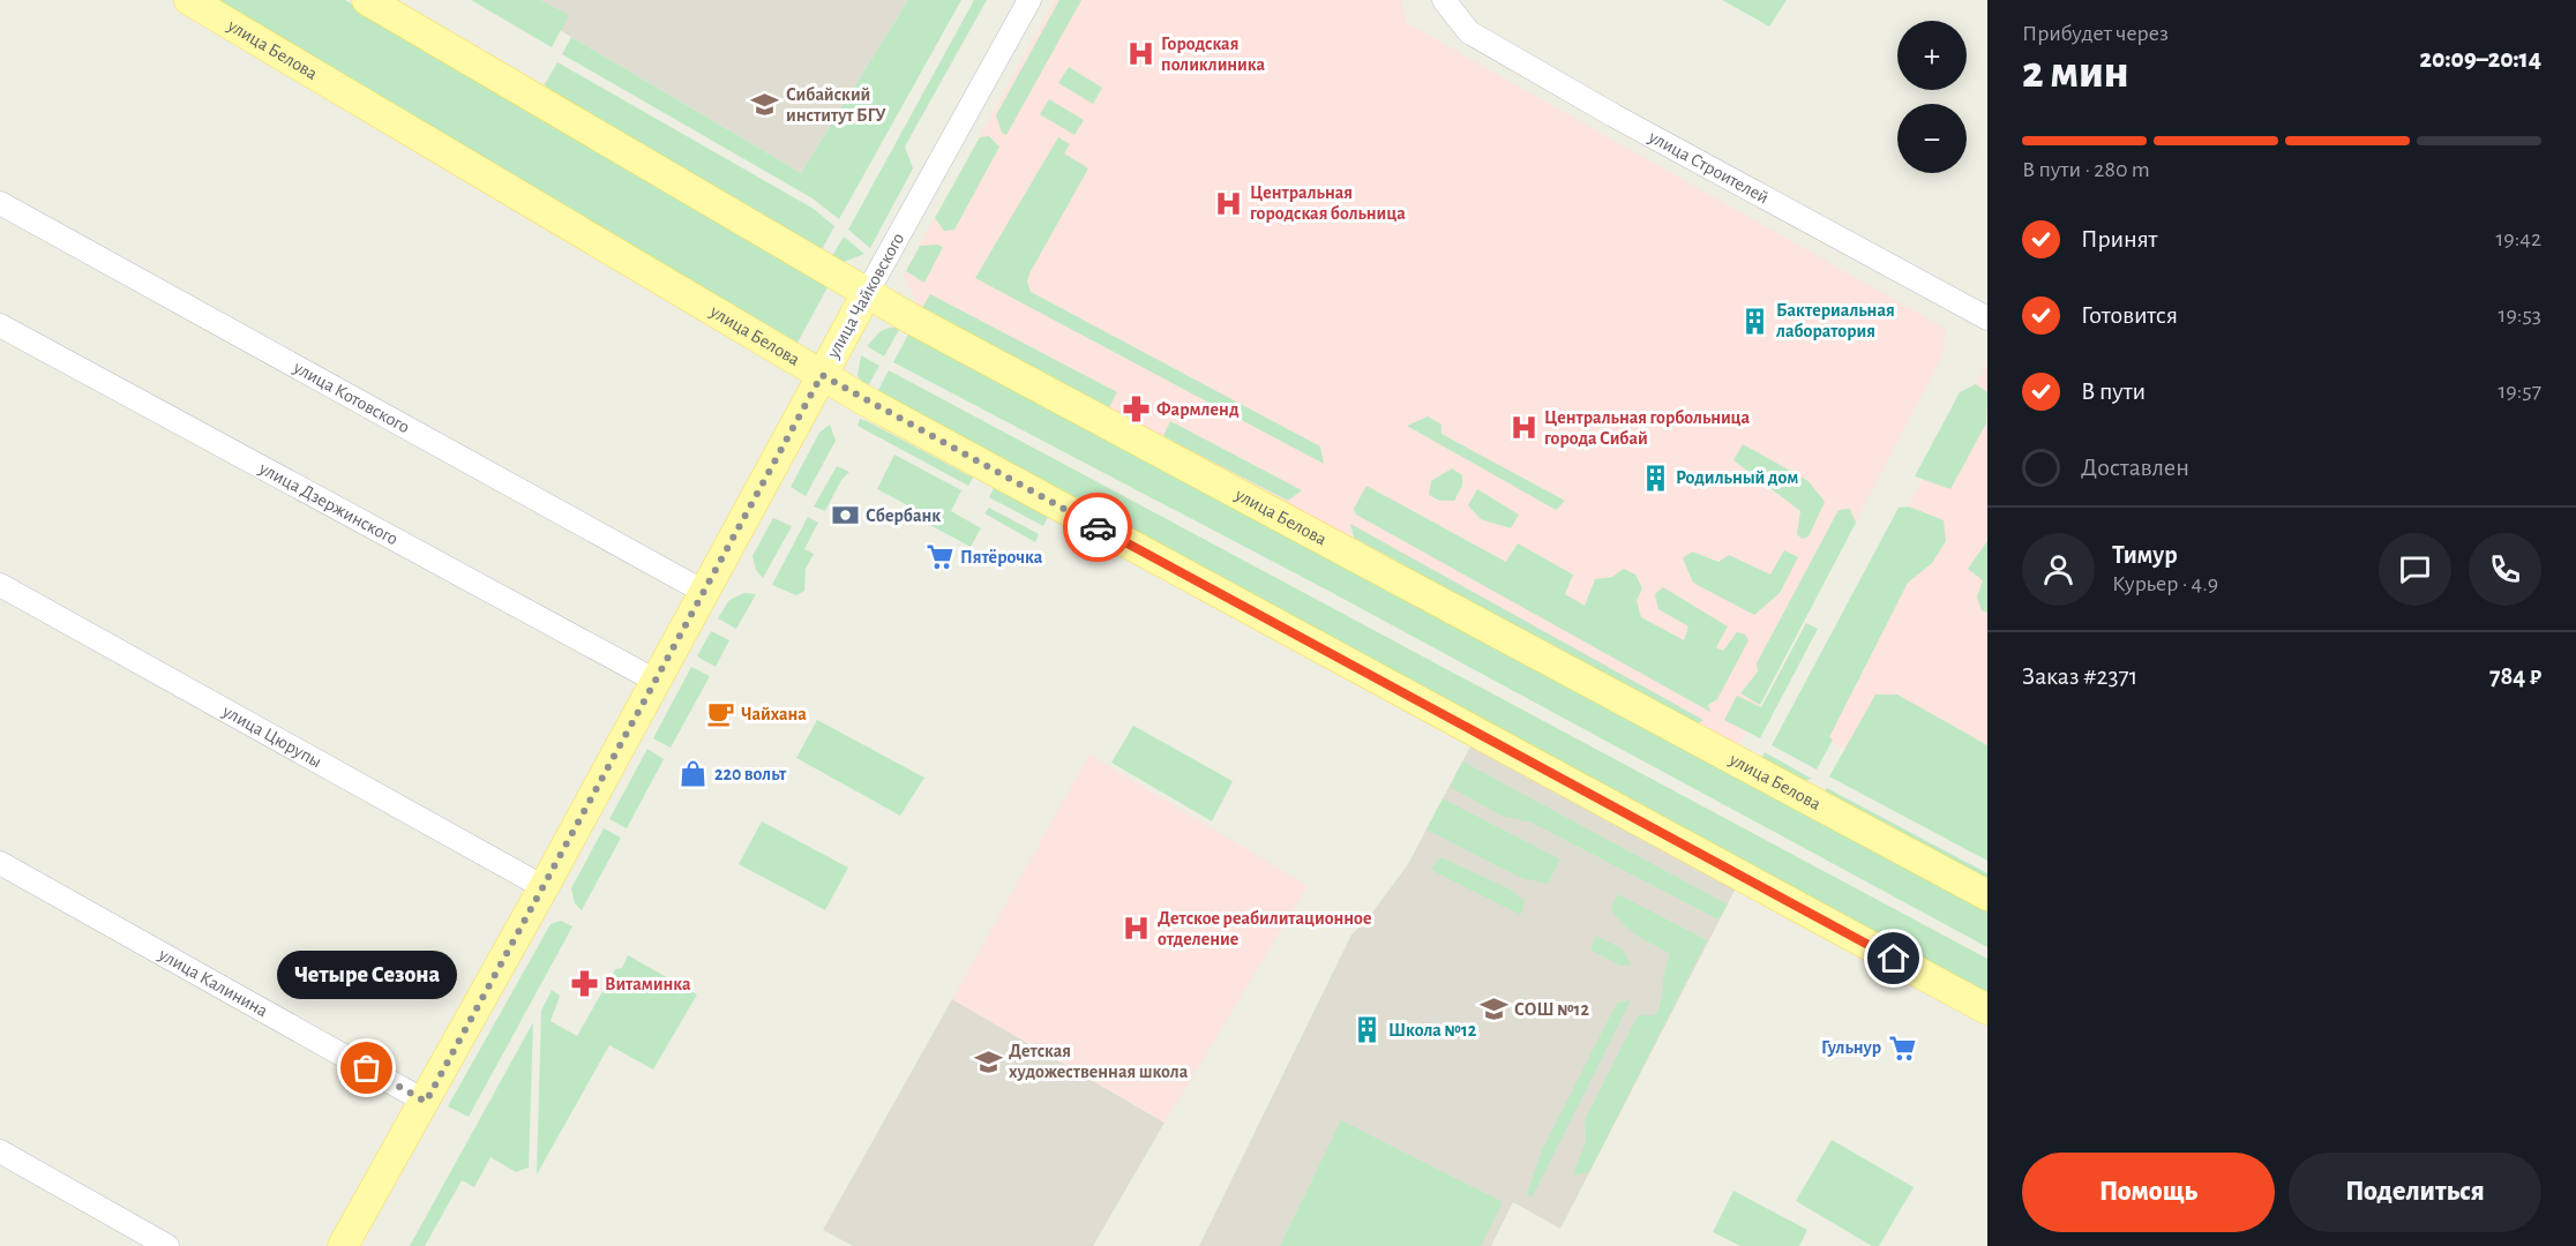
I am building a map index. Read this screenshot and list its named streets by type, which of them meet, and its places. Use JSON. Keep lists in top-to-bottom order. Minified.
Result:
{"streets":{"main road":["улица Белова","улица Чайковского"],"street":["улица Строителей","улица Котовского","улица Дзержинского","улица Цюрупы","улица Калинина"]},"crossings":[["улица Белова","улица Чайковского"],["улица Чайковского","улица Котовского"],["улица Чайковского","улица Дзержинского"],["улица Чайковского","улица Цюрупы"],["улица Чайковского","улица Калинина"]],"places":{"hospital":["Городская поликлиника","Центральная городская больница","Центральная горбольница города Сибай","Детское реабилитационное отделение"],"school or university":["Сибайский институт БГУ","СОШ №12","Детская художественная школа"],"building":["Бактериальная лаборатория","Родильный дом","Школа №12"],"pharmacy":["Фармленд","Витаминка"],"bank":["Сбербанк"],"supermarket":["Пятёрочка","Гульнур"],"cafe":["Чайхана"],"shop":["220 вольт"],"other":["Четыре Сезона"]},"page":{"heading":["2 мин","Прибудет через","20:09–20:14"],"panel":["Тимур","Курьер · 4.9","Заказ #2371","784 ₽"],"map_buttons":["+","−"],"bar":"В пути · 280 m","list":[["Принят","19:42"],["Готовится","19:53"],["В пути","19:57"],"Доставлен"],"bubble":"Четыре Сезона","buttons":["Помощь","Поделиться"]}}
